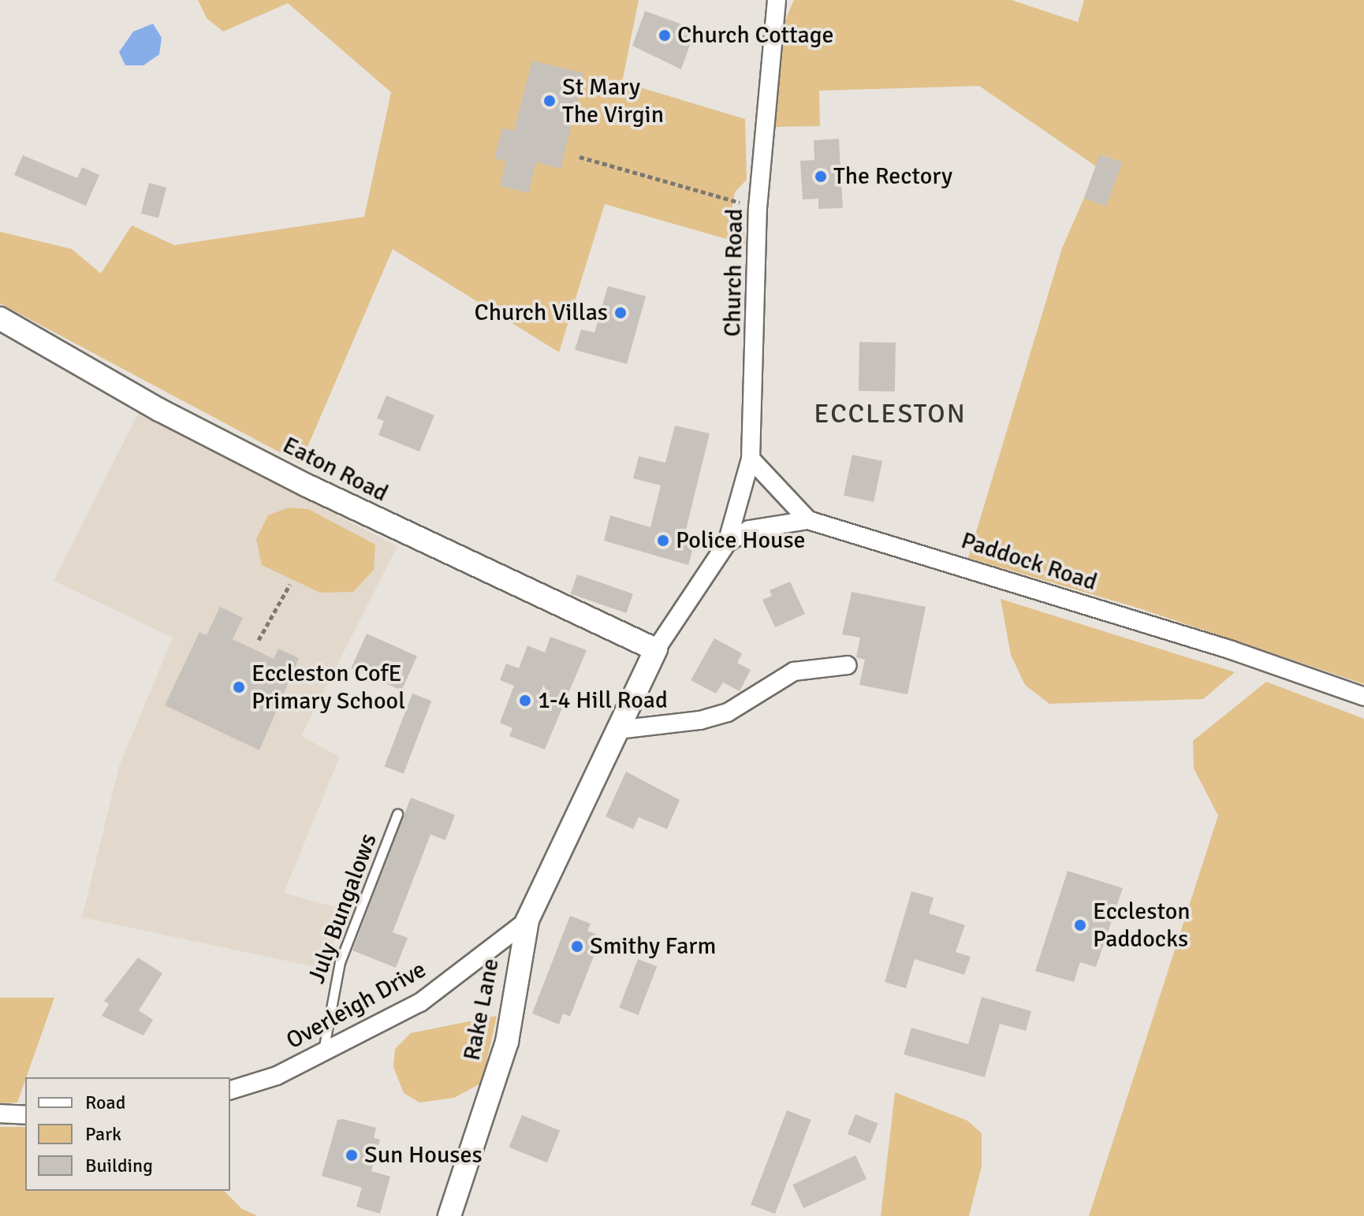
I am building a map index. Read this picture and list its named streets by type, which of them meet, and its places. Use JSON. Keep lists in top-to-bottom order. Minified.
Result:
{"streets":{"street":["Church Road","Eaton Road","Paddock Road","Overleigh Drive","Rake Lane"],"lane":["July Bungalows"]},"crossings":[["Church Road","Paddock Road"],["Eaton Road","Paddock Road"],["Eaton Road","Rake Lane"],["Paddock Road","Rake Lane"],["July Bungalows","Overleigh Drive"],["Overleigh Drive","Rake Lane"]],"districts":["ECCLESTON"],"places":["Church Cottage","St Mary The Virgin","The Rectory","Church Villas","Police House","Eccleston CofE Primary School","1-4 Hill Road","Eccleston Paddocks","Smithy Farm","Sun Houses"],"legend":["Road","Park","Building"]}
